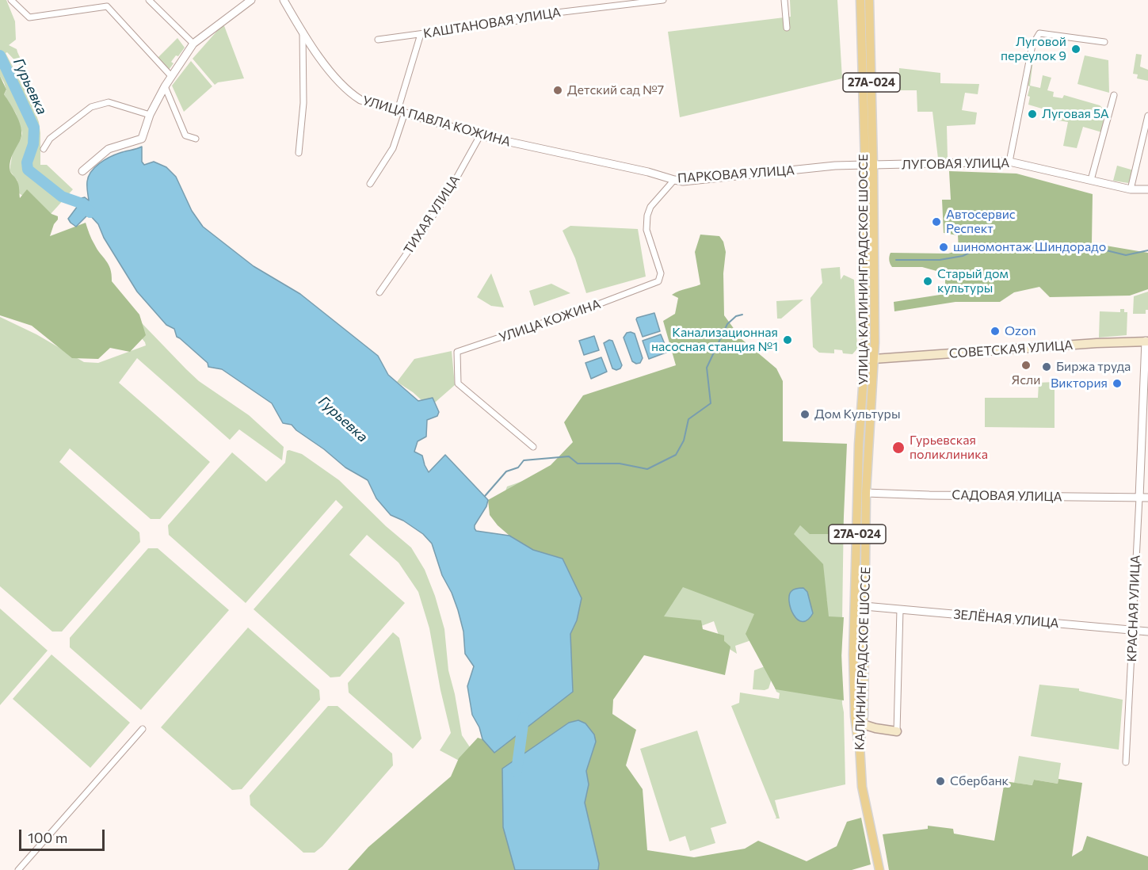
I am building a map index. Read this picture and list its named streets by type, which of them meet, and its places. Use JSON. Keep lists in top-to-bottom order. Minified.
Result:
{"streets":{"main road":["27А-024","УЛИЦА КАЛИНИНГРАДСКОЕ ШОССЕ","СОВЕТСКАЯ УЛИЦА","КАЛИНИНГРАДСКОЕ ШОССЕ"],"street":["КАШТАНОВАЯ УЛИЦА","УЛИЦА ПАВЛА КОЖИНА","ЛУГОВАЯ УЛИЦА","ПАРКОВАЯ УЛИЦА","ТИХАЯ УЛИЦА","УЛИЦА КОЖИНА","САДОВАЯ УЛИЦА","КРАСНАЯ УЛИЦА","ЗЕЛЁНАЯ УЛИЦА"]},"crossings":[["УЛИЦА ПАВЛА КОЖИНА","ПАРКОВАЯ УЛИЦА"],["УЛИЦА ПАВЛА КОЖИНА","ТИХАЯ УЛИЦА"],["ЛУГОВАЯ УЛИЦА","ПАРКОВАЯ УЛИЦА"],["ЛУГОВАЯ УЛИЦА","УЛИЦА КАЛИНИНГРАДСКОЕ ШОССЕ"],["ПАРКОВАЯ УЛИЦА","УЛИЦА КАЛИНИНГРАДСКОЕ ШОССЕ"],["ПАРКОВАЯ УЛИЦА","УЛИЦА КОЖИНА"],["УЛИЦА КАЛИНИНГРАДСКОЕ ШОССЕ","СОВЕТСКАЯ УЛИЦА"],["УЛИЦА КАЛИНИНГРАДСКОЕ ШОССЕ","КАЛИНИНГРАДСКОЕ ШОССЕ"],["СОВЕТСКАЯ УЛИЦА","КРАСНАЯ УЛИЦА"],["СОВЕТСКАЯ УЛИЦА","КАЛИНИНГРАДСКОЕ ШОССЕ"],["САДОВАЯ УЛИЦА","КРАСНАЯ УЛИЦА"],["САДОВАЯ УЛИЦА","КАЛИНИНГРАДСКОЕ ШОССЕ"],["КРАСНАЯ УЛИЦА","ЗЕЛЁНАЯ УЛИЦА"],["ЗЕЛЁНАЯ УЛИЦА","КАЛИНИНГРАДСКОЕ ШОССЕ"]],"water":["Гурьевка"],"places":["Луговой переулок 9","Детский сад №7","Луговая 5А","Автосервис Респект","шиномонтаж Шиндорадо","Старый дом культуры","Ozon","Канализационная насосная станция №1","Ясли","Биржа труда","Виктория","Дом Культуры","Гурьевская поликлиника","Сбербанк"],"scale_bar":"100 m"}
